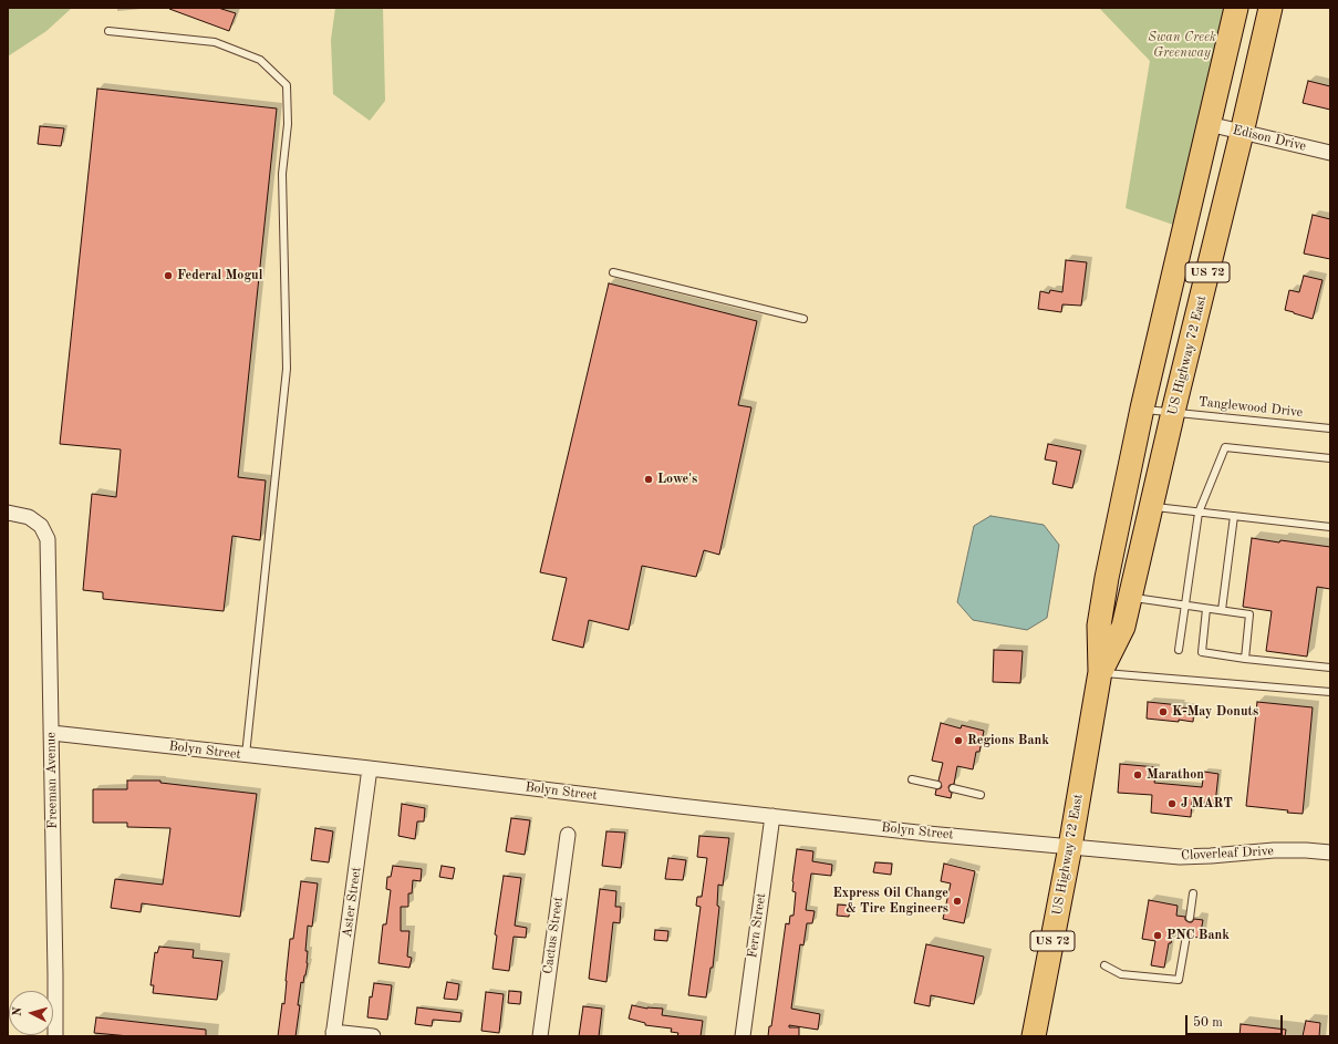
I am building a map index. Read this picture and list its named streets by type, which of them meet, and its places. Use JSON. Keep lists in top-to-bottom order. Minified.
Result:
{"streets":{"highway":["US 72","US Highway 72 East"],"street":["Edison Drive","Bolyn Street","Freeman Avenue","Cloverleaf Drive","Aster Street","Fern Street","Cactus Street"],"lane":["Tanglewood Drive"]},"crossings":[["Edison Drive","US Highway 72 East"],["US Highway 72 East","Tanglewood Drive"],["US Highway 72 East","Bolyn Street"],["US Highway 72 East","Cloverleaf Drive"],["Bolyn Street","Freeman Avenue"],["Bolyn Street","Cloverleaf Drive"],["Bolyn Street","Aster Street"],["Bolyn Street","Fern Street"]],"parks":["Swan Creek Greenway"],"places":["Federal Mogul","Lowe's","K-May Donuts","Regions Bank","Marathon","J MART","Express Oil Change & Tire Engineers","PNC Bank"],"scale_bar":"50 m","north":"left"}
